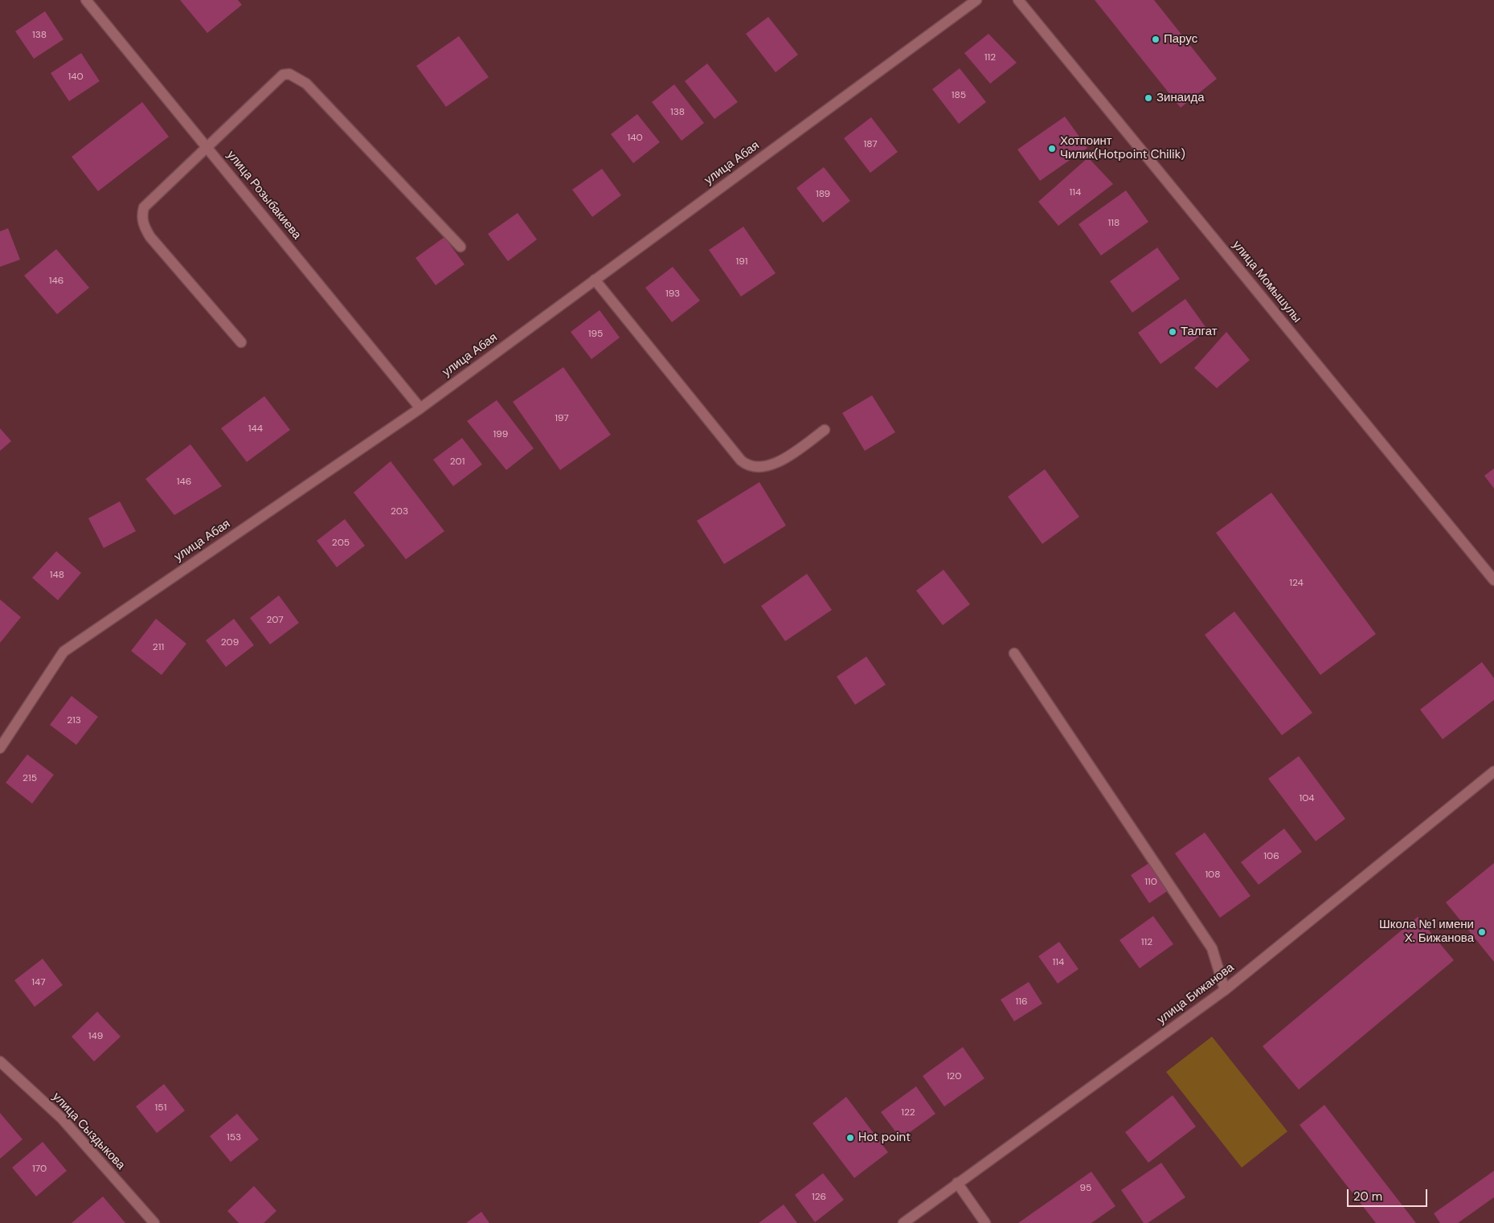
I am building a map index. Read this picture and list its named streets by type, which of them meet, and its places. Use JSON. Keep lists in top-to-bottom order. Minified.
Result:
{"streets":{"street":["улица Абая","улица Розыбакиева","улица Момышулы","улица Бижанова","улица Сыздыкова"]},"crossings":[["улица Абая","улица Розыбакиева"]],"places":["Парус","Зинаида","Хотпоинт Чилик(Hotpoint Chilik)","Талгат","Школа №1 имени Х. Бижанова","Hot point"],"house_numbers":["138","112","140","185","138","140","187","114","189","118","191","146","193","195","197","144","199","201","146","203","205","148","124","207","209","211","213","215","104","106","108","110","112","114","147","116","149","120","151","122","153","170","95","126"],"scale_bar":"20 m"}
